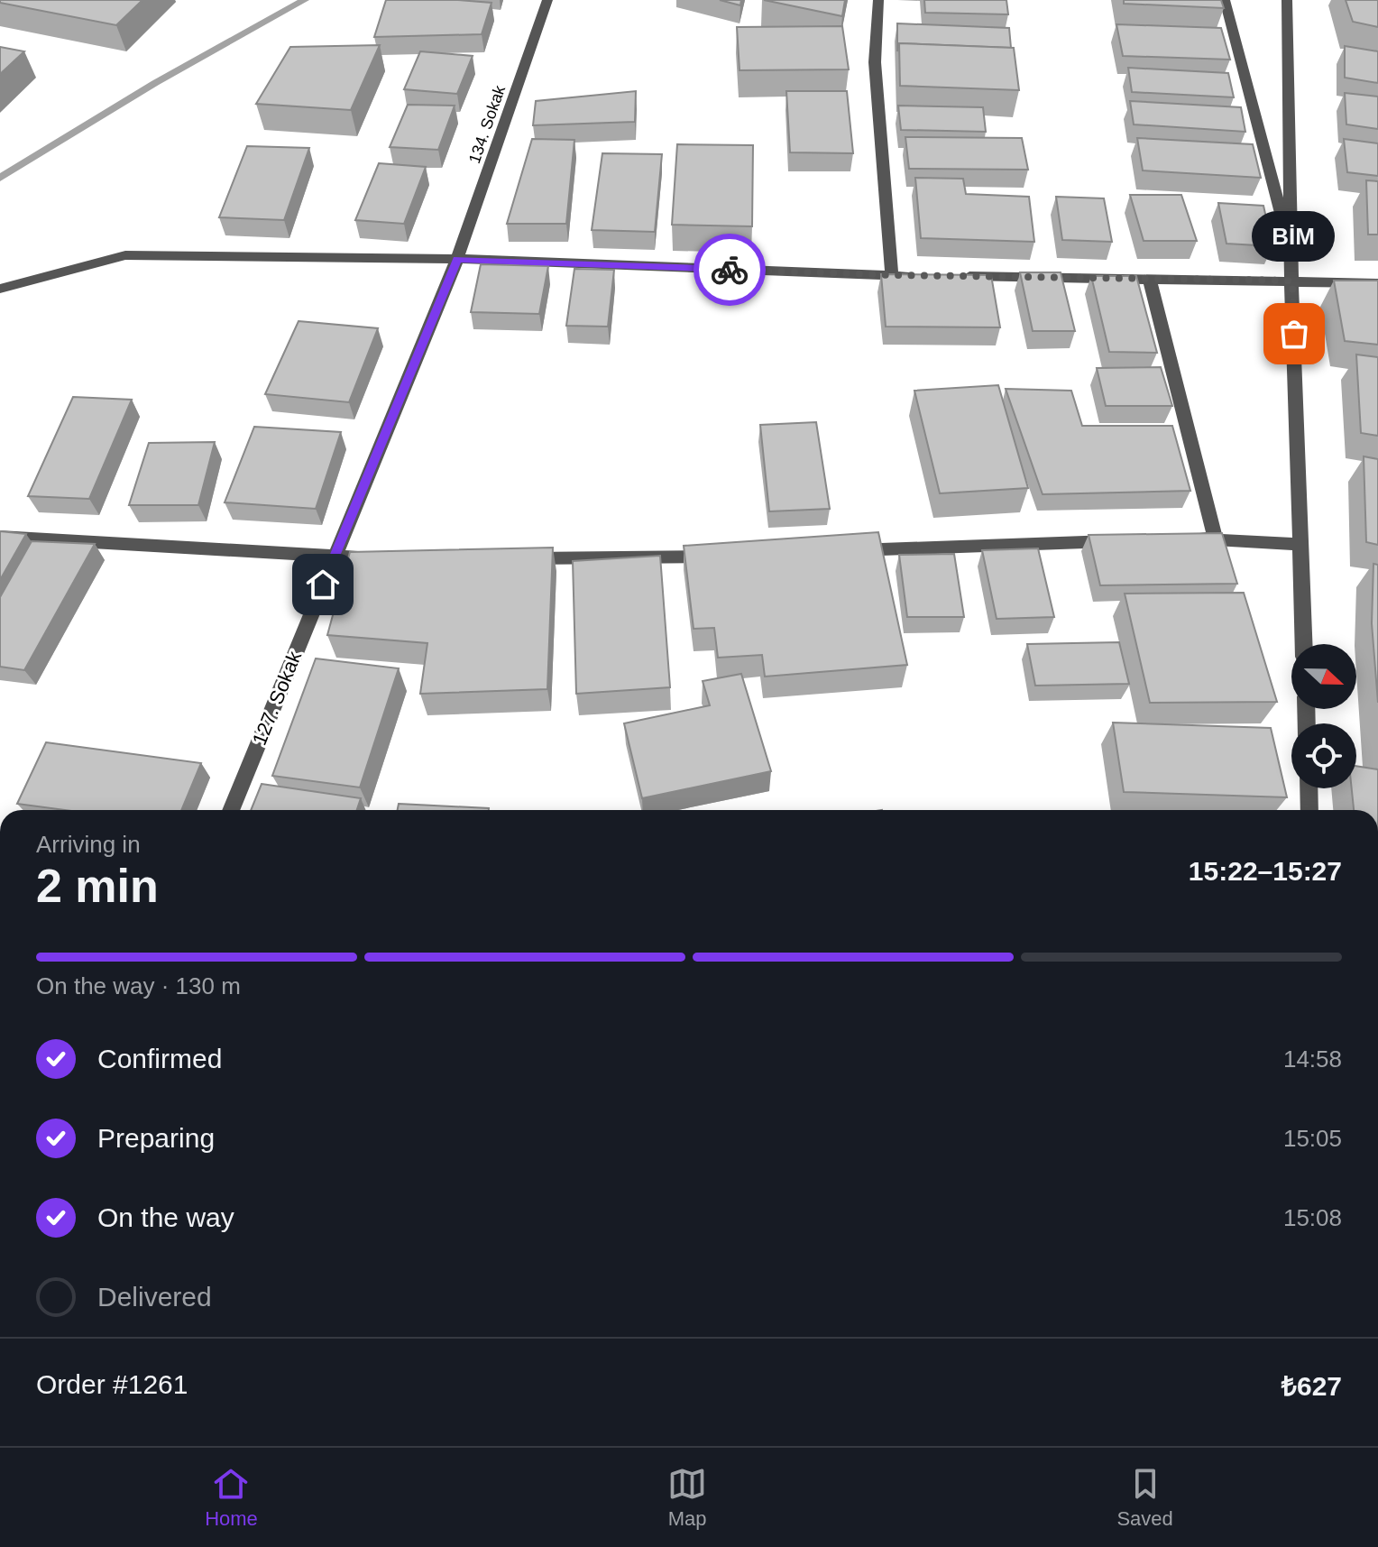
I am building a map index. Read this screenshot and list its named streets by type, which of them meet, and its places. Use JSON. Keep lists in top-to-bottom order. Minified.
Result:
{"streets":{"street":["134. Sokak","127. Sokak"]},"crossings":[["134. Sokak","127. Sokak"]],"places":["BİM"],"north":"right","page":{"bubble":"BİM","heading":["2 min","Arriving in","15:22–15:27"],"panel":["Order #1261","₺627"],"bar":"On the way · 130 m","list":[["Confirmed","14:58"],["Preparing","15:05"],["On the way","15:08"],"Delivered"],"tabs":["Home","Map","Saved"]}}
